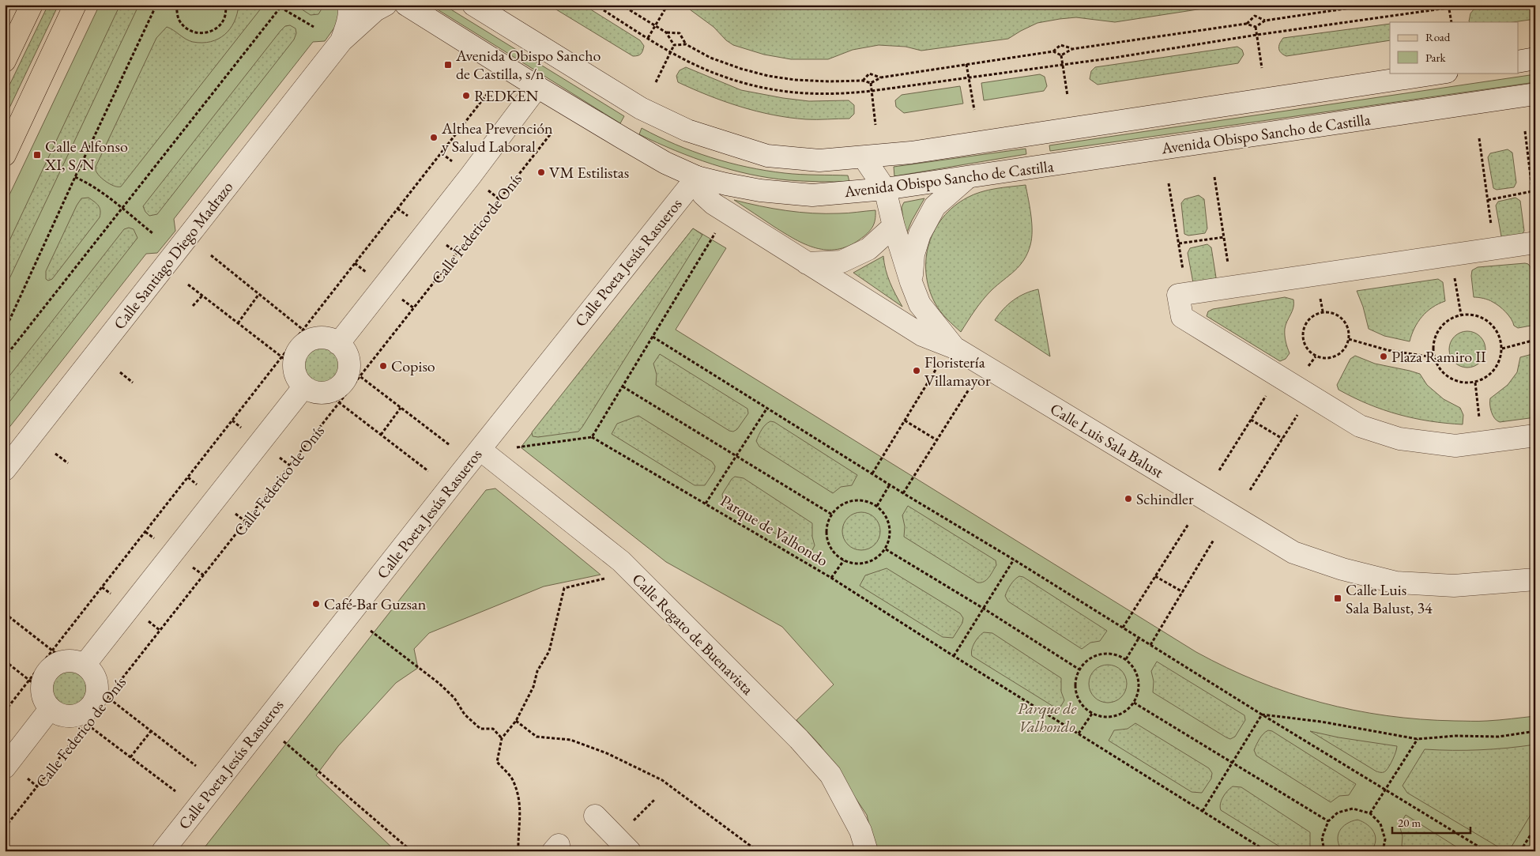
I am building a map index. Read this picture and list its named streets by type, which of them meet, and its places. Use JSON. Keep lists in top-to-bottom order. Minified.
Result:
{"streets":{"street":["Avenida Obispo Sancho de Castilla","Calle Federico de Onís","Calle Santiago Diego Madrazo","Calle Poeta Jesús Rasueros","Calle Luis Sala Balust","Calle Regato de Buenavista"],"path":["Parque de Valhondo"]},"crossings":[["Avenida Obispo Sancho de Castilla","Calle Poeta Jesús Rasueros"],["Avenida Obispo Sancho de Castilla","Calle Luis Sala Balust"],["Calle Poeta Jesús Rasueros","Calle Luis Sala Balust"],["Calle Poeta Jesús Rasueros","Calle Regato de Buenavista"]],"parks":["Parque de Valhondo"],"places":{"transit":["Avenida Obispo Sancho de Castilla, s/n","Calle Alfonso XI, S/N","Calle Luis Sala Balust, 34"],"other":["REDKEN","Althea Prevención y Salud Laboral","VM Estilistas","Plaza Ramiro II","Copiso","Floristería Villamayor","Schindler","Café-Bar Guzsan"]},"legend":["Road","Park"],"scale_bar":"20 m"}
